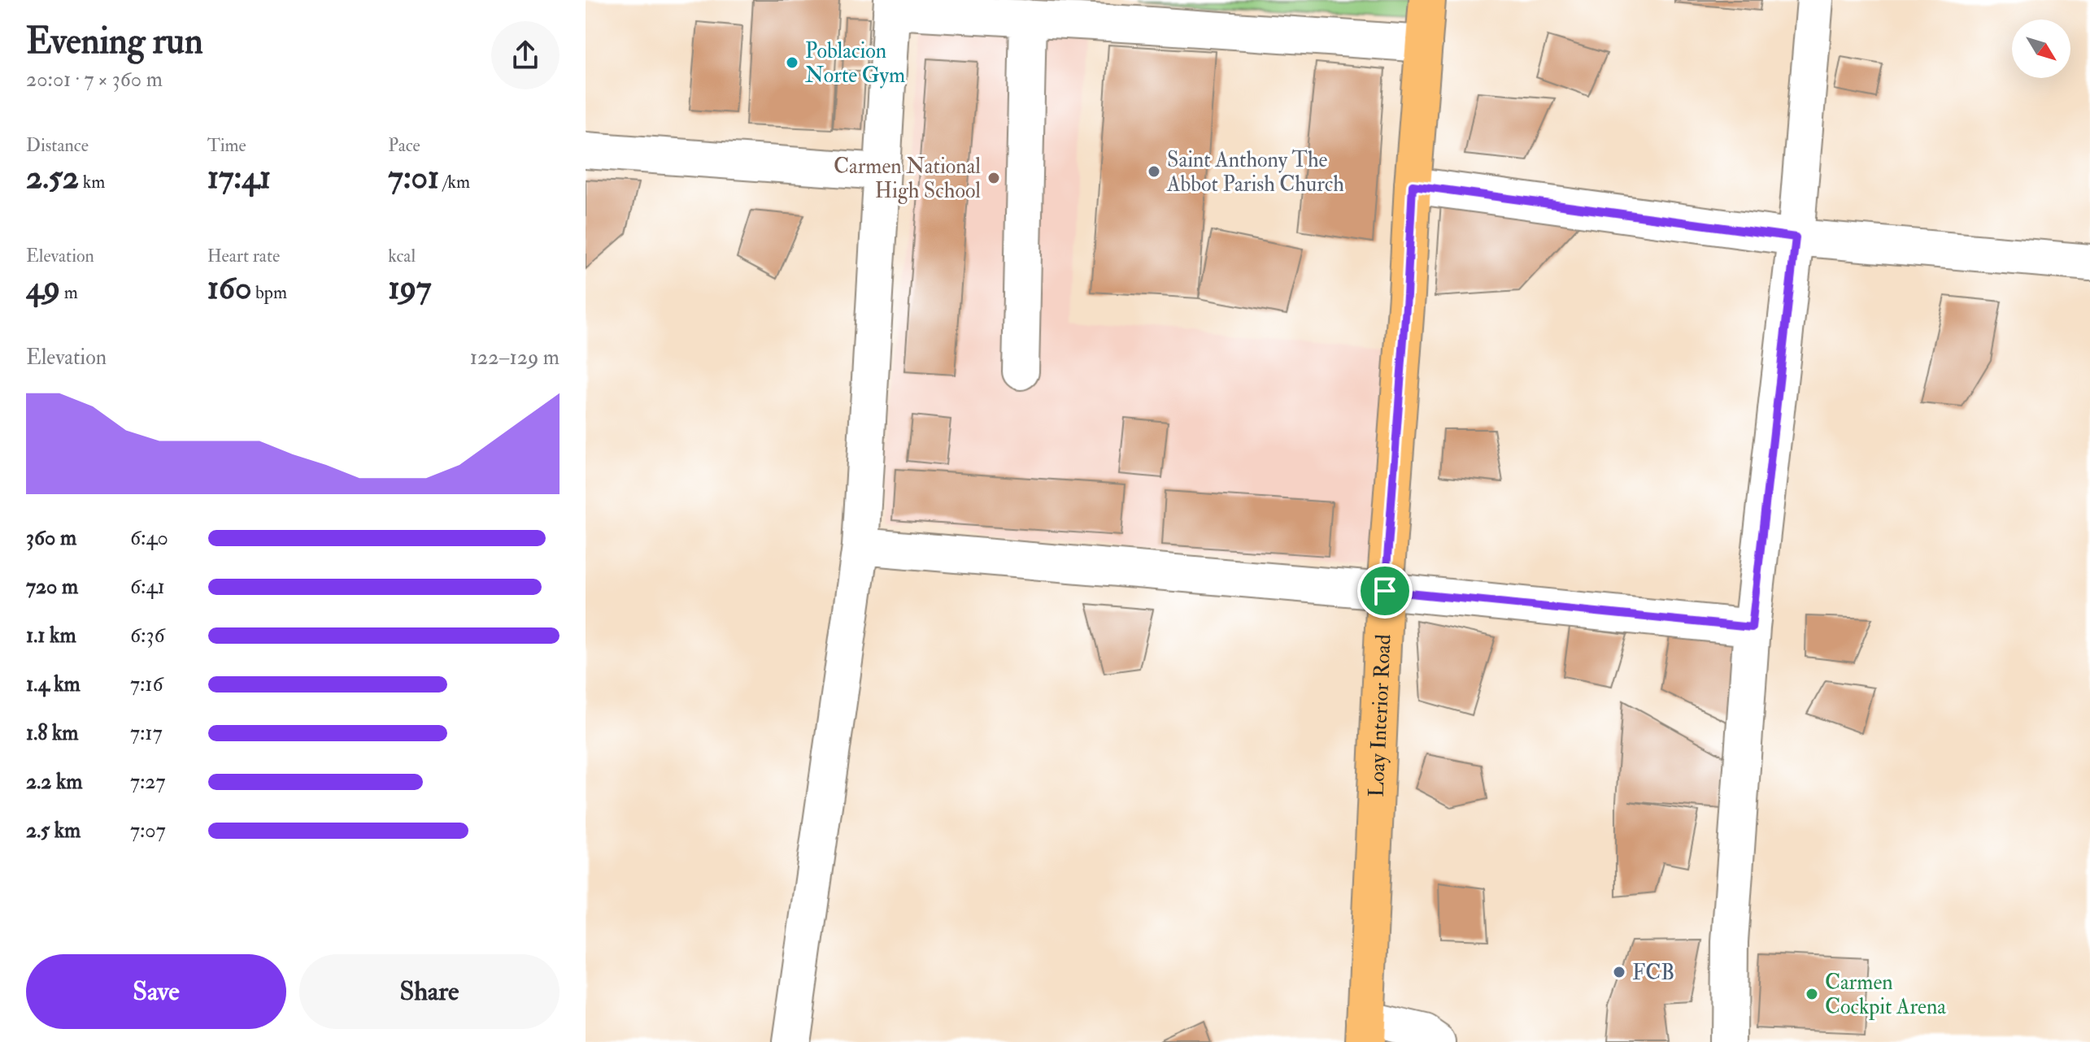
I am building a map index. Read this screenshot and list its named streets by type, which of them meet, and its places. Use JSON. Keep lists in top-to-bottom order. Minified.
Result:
{"streets":{"main road":["Loay Interior Road"]},"places":["Poblacion Norte Gym","Saint Anthony The Abbot Parish Church","Carmen National High School","FCB","Carmen Cockpit Arena"],"north":"bottom right","page":{"heading":["Evening run","20:01 · 7 × 360 m"],"stats":[["Distance","2.52 km"],["Time","17:41"],["Pace","7:01 /km"],["Elevation","49 m"],["Heart rate","160 bpm"],["kcal","197"]],"chart":["Elevation","122–129 m"],"list":[{"name":"360 m","note":"6:40"},{"name":"720 m","note":"6:41"},{"name":"1.1 km","note":"6:36"},{"name":"1.4 km","note":"7:16"},{"name":"1.8 km","note":"7:17"},{"name":"2.2 km","note":"7:27"},{"name":"2.5 km","note":"7:07"}],"buttons":["Save","Share"]}}
